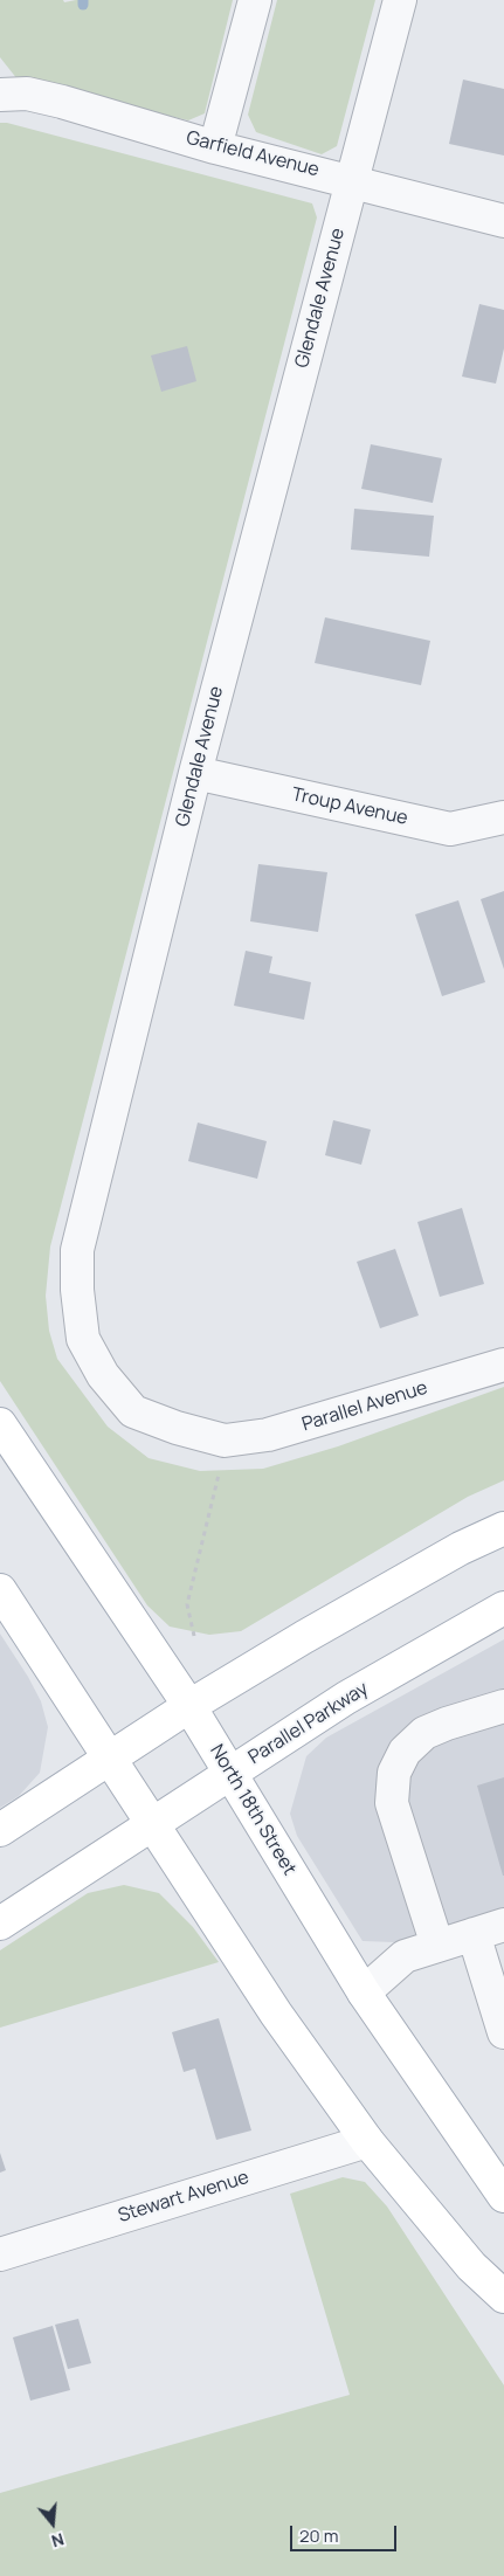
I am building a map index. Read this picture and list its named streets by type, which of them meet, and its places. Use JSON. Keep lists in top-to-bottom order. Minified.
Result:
{"streets":{"main road":["Parallel Parkway","North 18th Street"],"street":["Garfield Avenue","Glendale Avenue","Troup Avenue","Parallel Avenue","Stewart Avenue"]},"crossings":[["Garfield Avenue","Glendale Avenue"],["Glendale Avenue","Troup Avenue"],["Glendale Avenue","Parallel Avenue"],["Parallel Parkway","North 18th Street"]],"scale_bar":"20 m","north":"bottom"}
